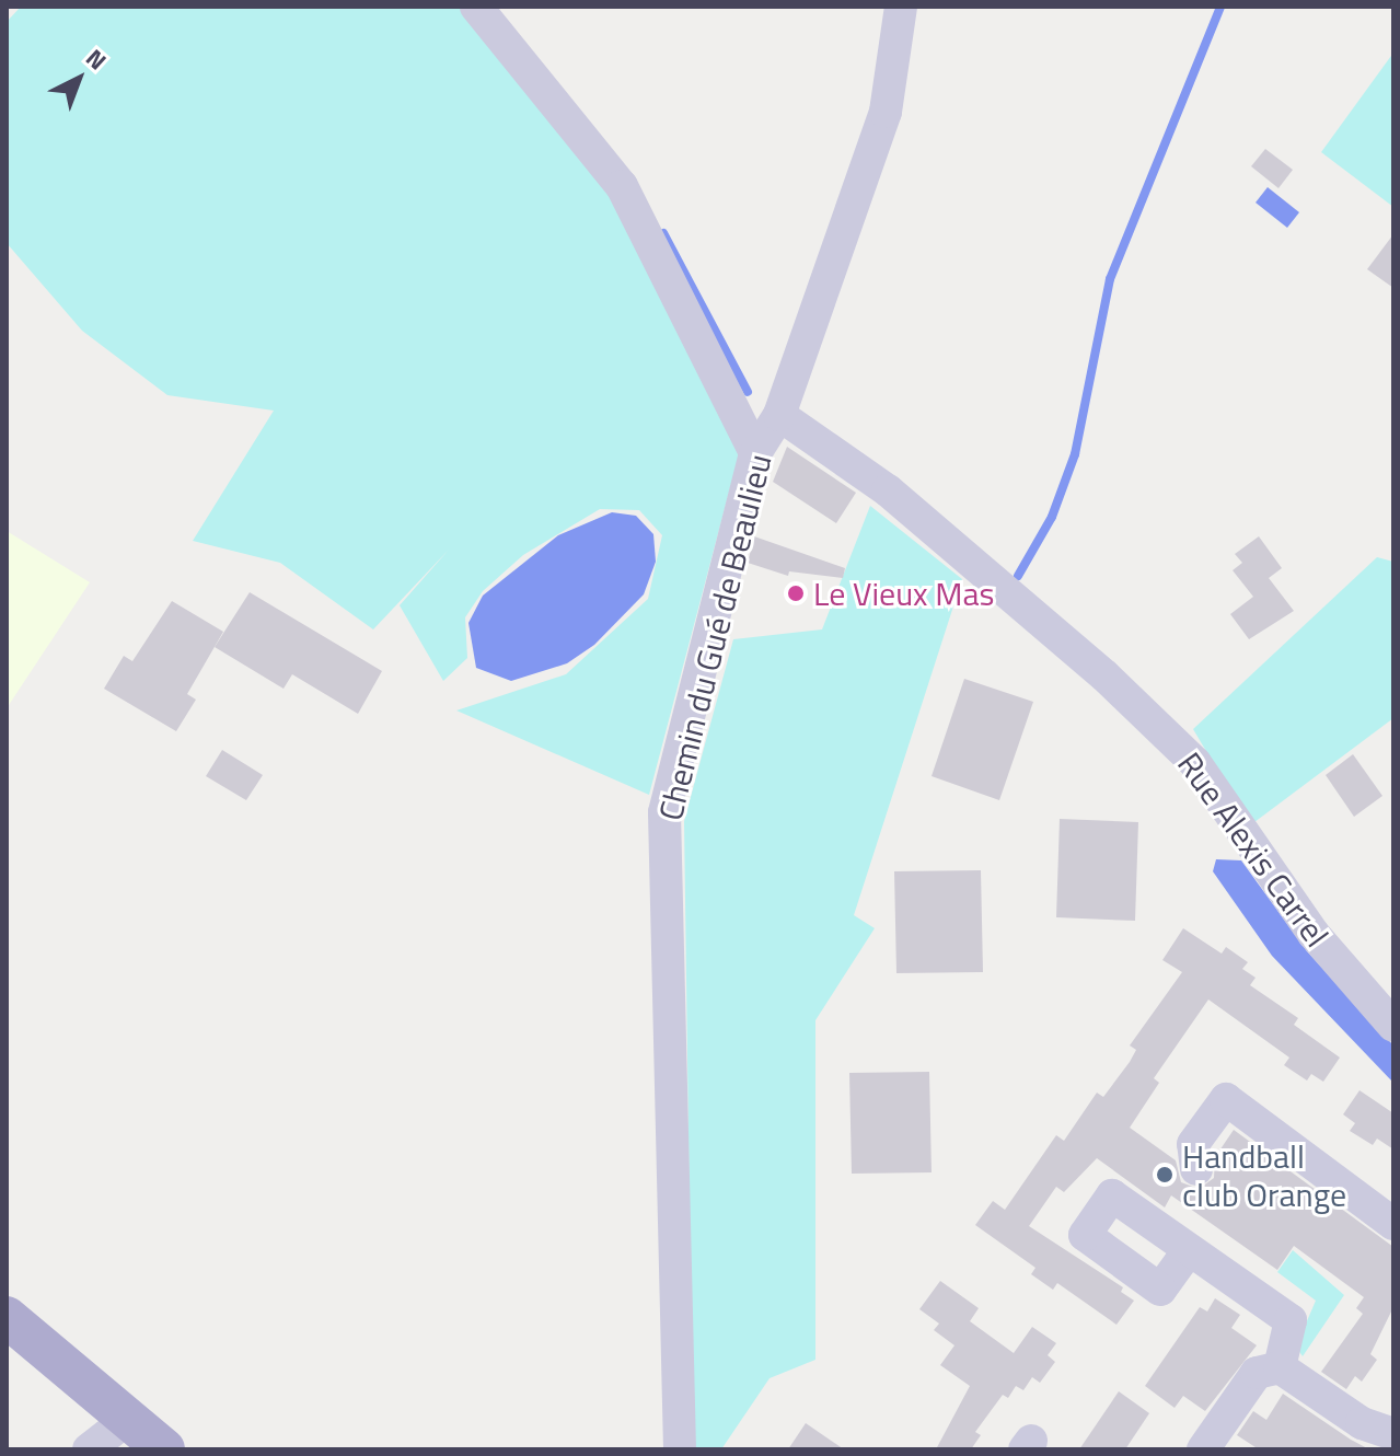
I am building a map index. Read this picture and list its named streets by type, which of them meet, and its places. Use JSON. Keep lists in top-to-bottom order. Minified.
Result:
{"streets":{"street":["Chemin du Gué de Beaulieu","Rue Alexis Carrel"]},"crossings":[["Chemin du Gué de Beaulieu","Rue Alexis Carrel"]],"places":["Le Vieux Mas","Handball club Orange"],"north":"top right"}
